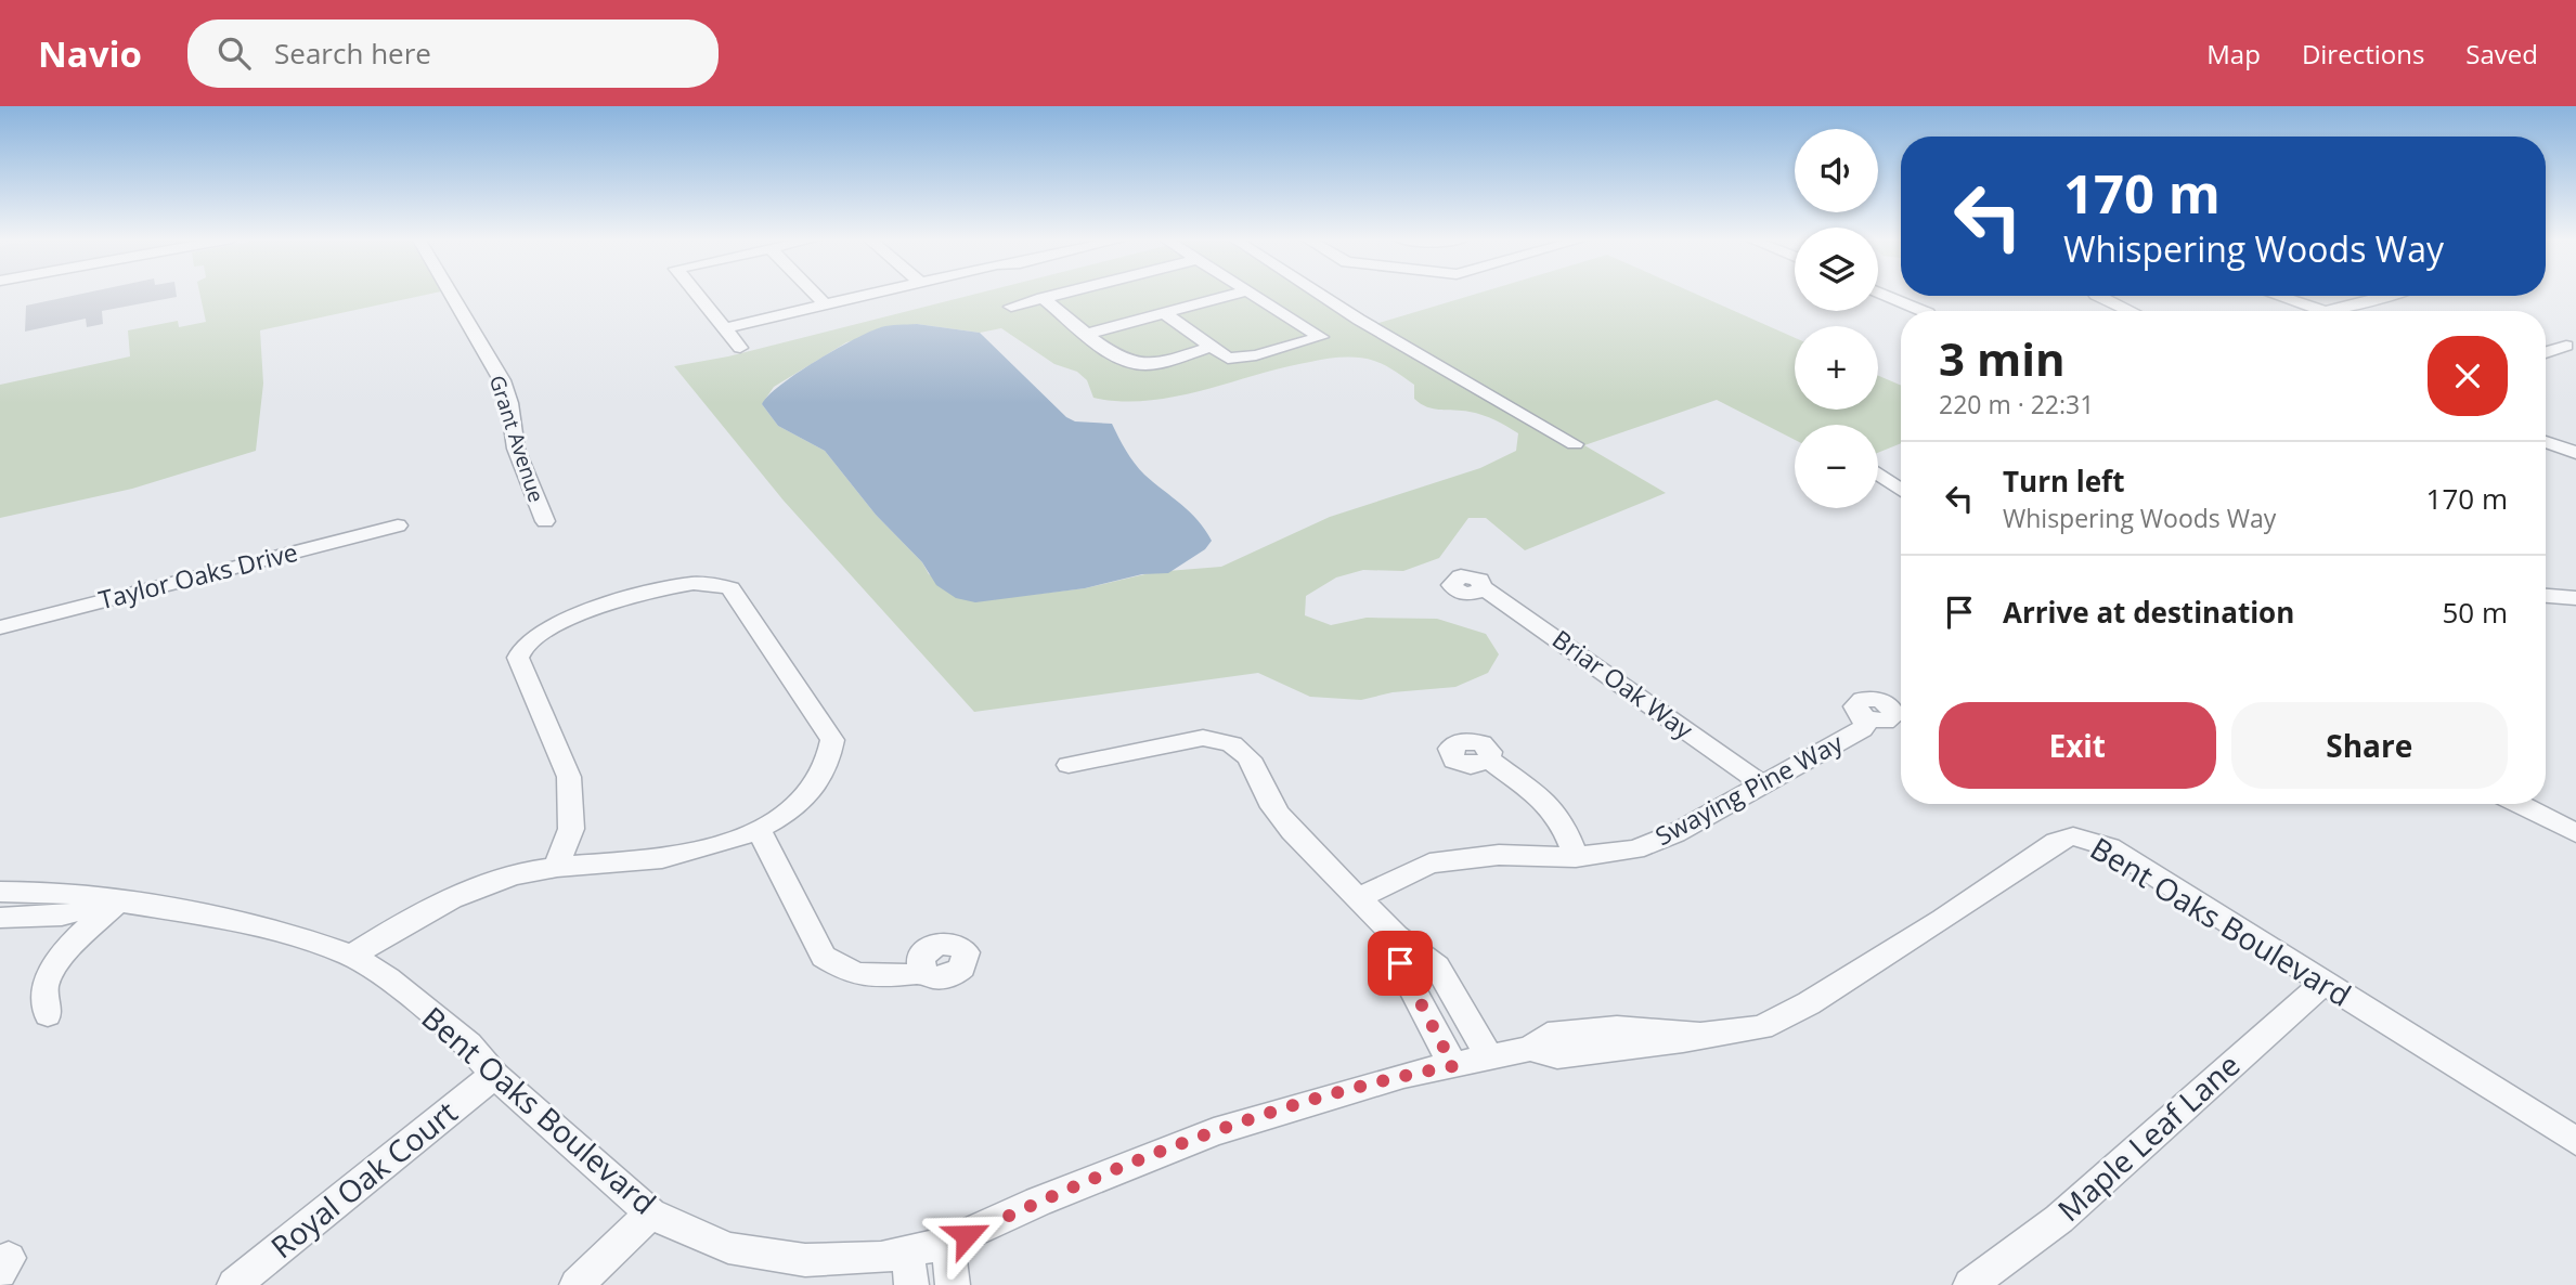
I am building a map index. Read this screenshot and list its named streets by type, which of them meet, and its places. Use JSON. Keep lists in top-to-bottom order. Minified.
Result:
{"streets":{"street":["Grant Avenue","Taylor Oaks Drive","Briar Oak Way","Swaying Pine Way","Bent Oaks Boulevard","Maple Leaf Lane","Royal Oak Court"]},"crossings":[["Briar Oak Way","Swaying Pine Way"],["Bent Oaks Boulevard","Maple Leaf Lane"],["Bent Oaks Boulevard","Royal Oak Court"]],"page":{"header":"Navio","search":"Search here","nav":["Map","Directions","Saved"],"map_buttons":["+","−"],"turn":["170 m","Whispering Woods Way"],"heading":["3 min","220 m · 22:31"],"list":[{"name":"Turn left","note":"Whispering Woods Way","value":"170 m"},{"name":"Arrive at destination","value":"50 m"}],"buttons":["Exit","Share"]}}
